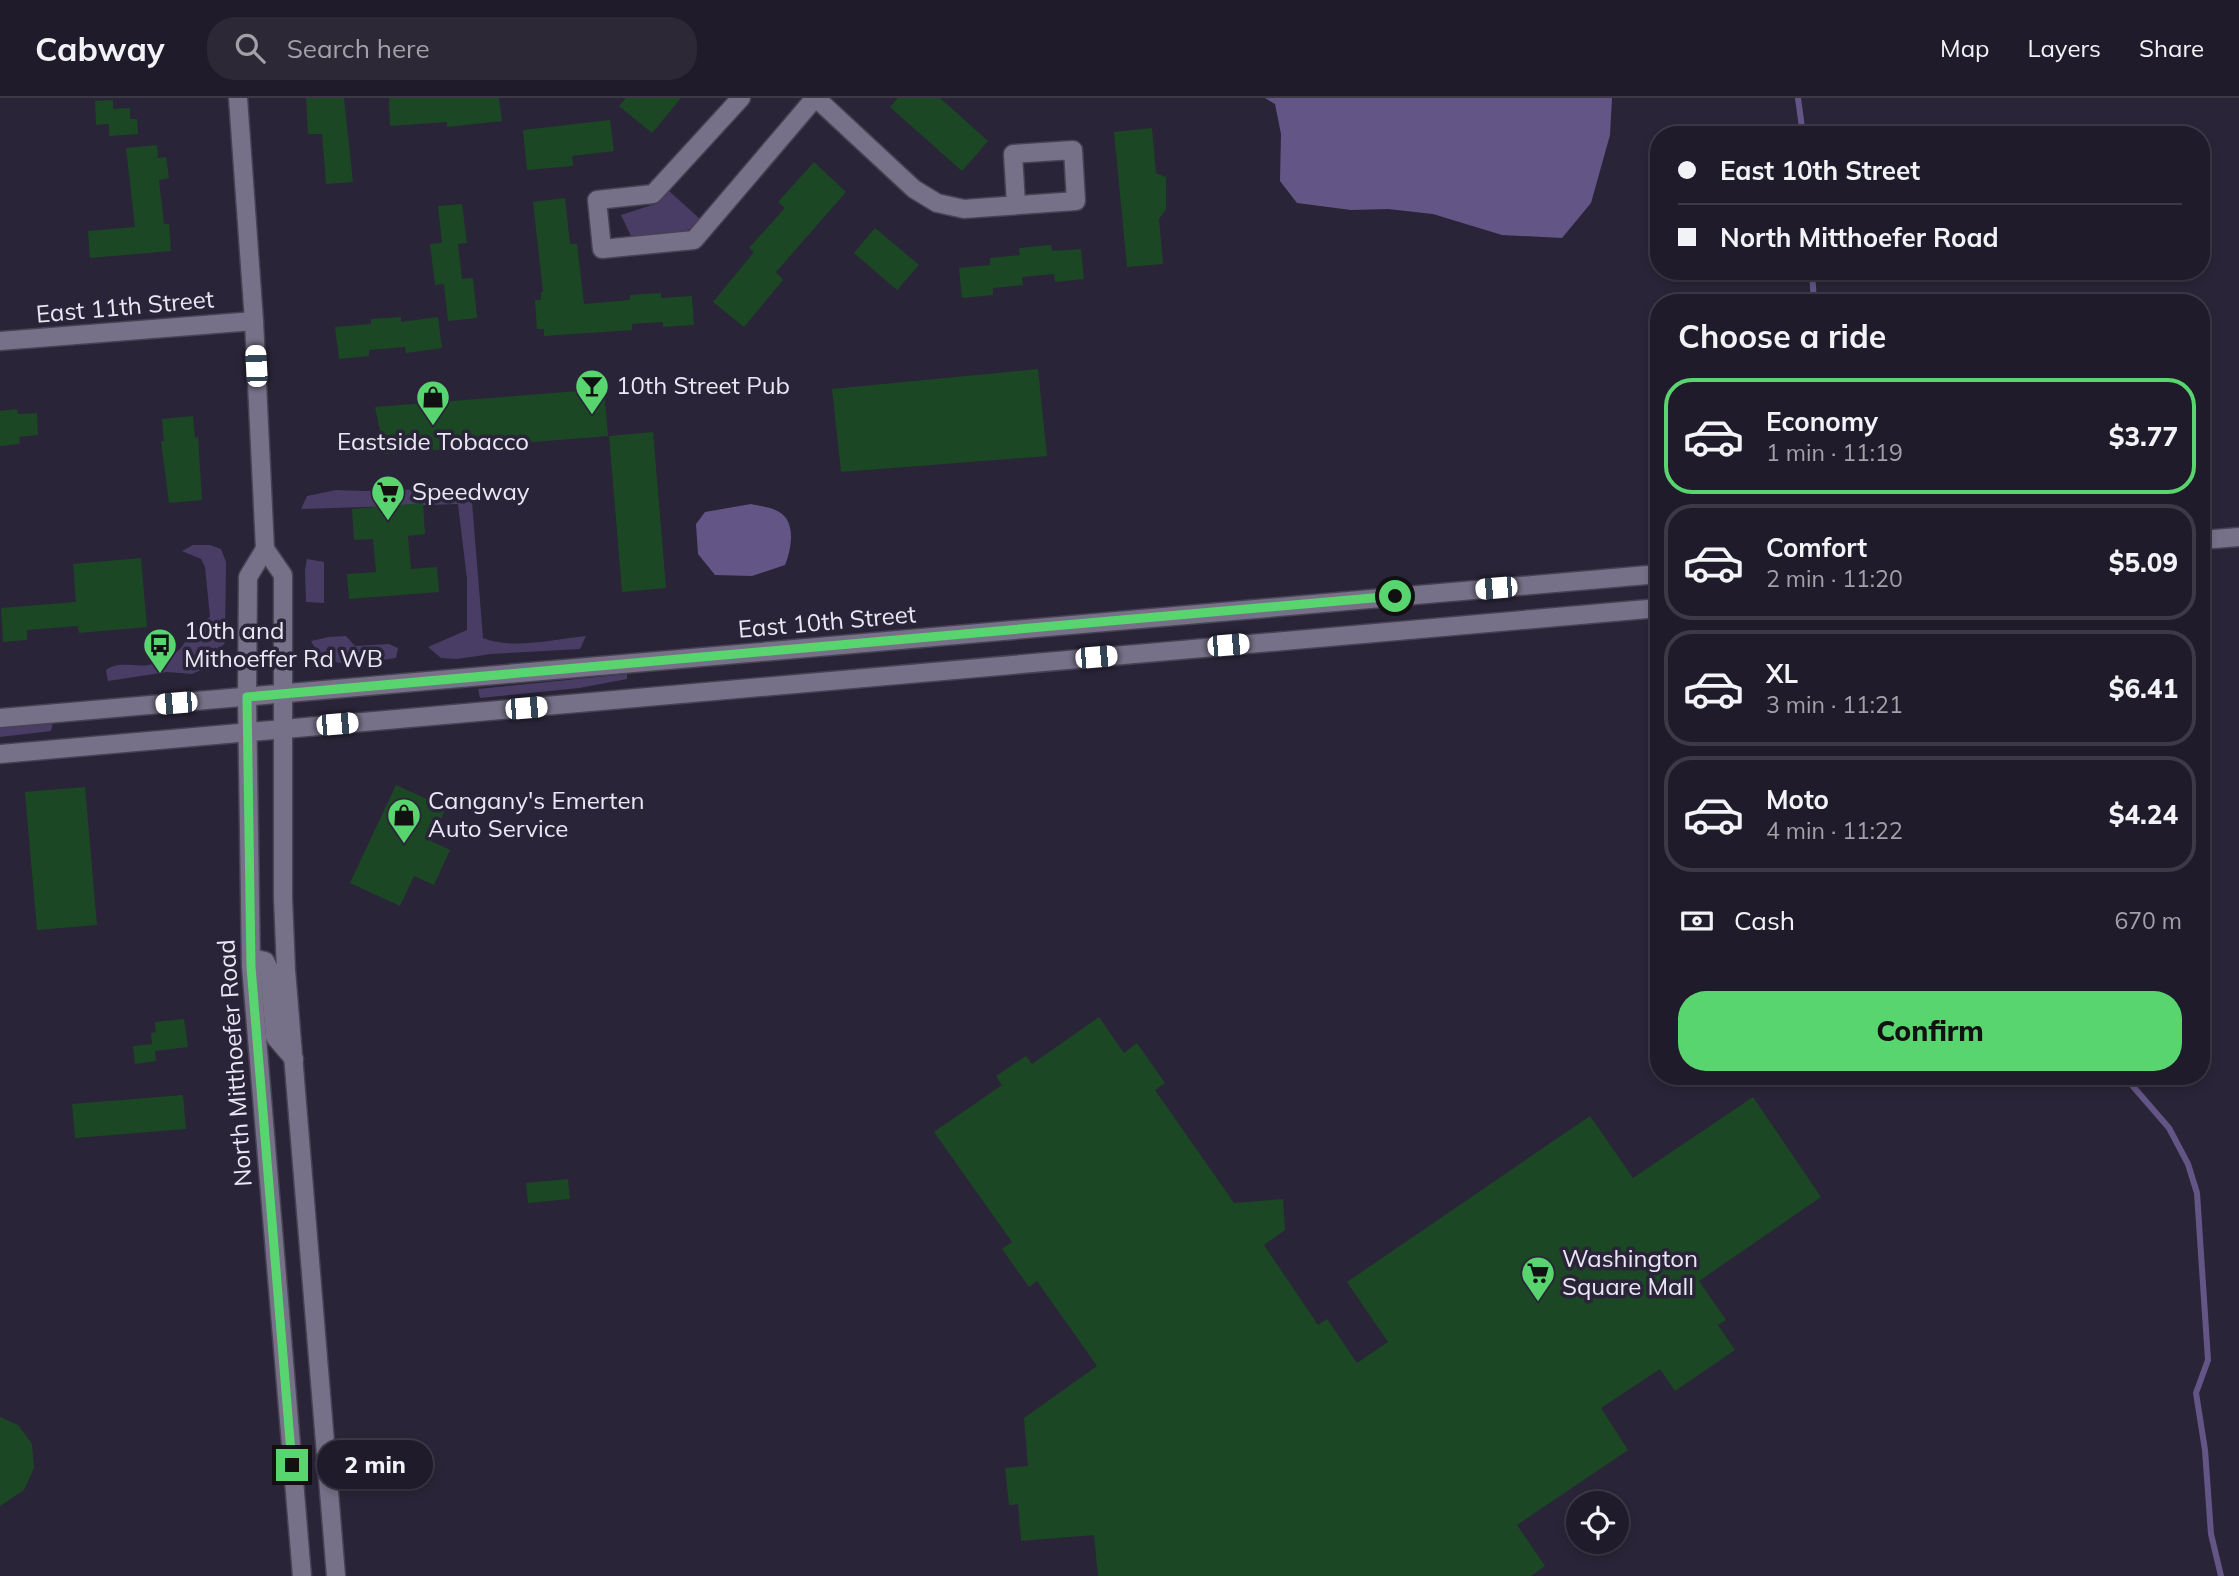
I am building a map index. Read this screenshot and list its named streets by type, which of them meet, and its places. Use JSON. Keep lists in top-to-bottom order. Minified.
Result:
{"streets":{"main road":["East 11th Street","East 10th Street","North Mitthoefer Road"]},"crossings":[["East 10th Street","North Mitthoefer Road"]],"places":{"bar":["10th Street Pub"],"shop":["Eastside Tobacco","Cangany's Emerten Auto Service"],"supermarket":["Speedway","Washington Square Mall"],"bus stop":["10th and Mithoeffer Rd WB"]},"page":{"header":"Cabway","search":"Search here","nav":["Map","Layers","Share"],"banner":["East 10th Street","North Mitthoefer Road"],"heading":"Choose a ride","list":[{"name":"Economy","note":"1 min · 11:19","value":"$3.77"},{"name":"Comfort","note":"2 min · 11:20","value":"$5.09"},{"name":"XL","note":"3 min · 11:21","value":"$6.41"},{"name":"Moto","note":"4 min · 11:22","value":"$4.24"}],"pay":["Cash","670 m"],"buttons":"Confirm","bubble":"2 min"}}
